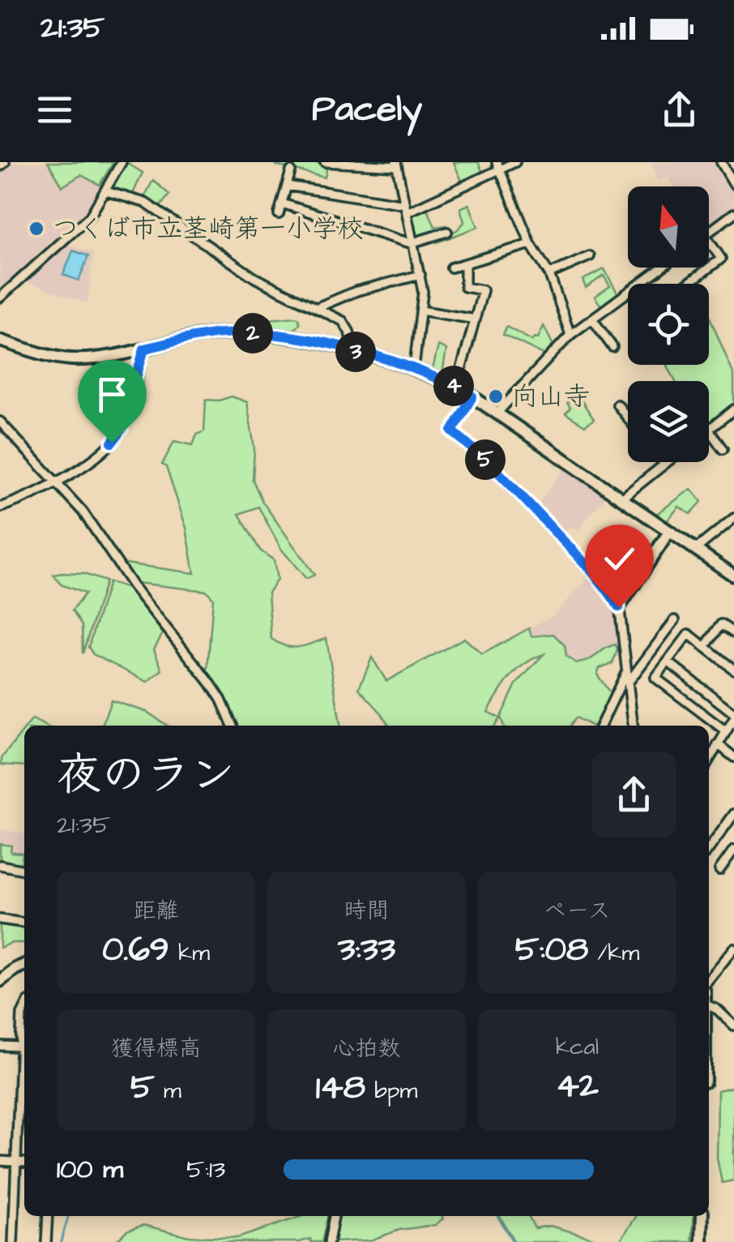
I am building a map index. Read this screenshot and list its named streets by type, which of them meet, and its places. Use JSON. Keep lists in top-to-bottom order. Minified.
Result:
{"places":["つくば市立茎崎第一小学校","向山寺"],"north":"top","page":{"status":"21:35","header":"Pacely","pins":["2","3","4","5"],"heading":["夜のラン","21:35"],"stats":[["距離","0.69 km"],["時間","3:33"],["ペース","5:08 /km"],["獲得標高","5 m"],["心拍数","148 bpm"],["kcal","42"]],"list":[{"name":"100 m","note":"5:13"}]}}
